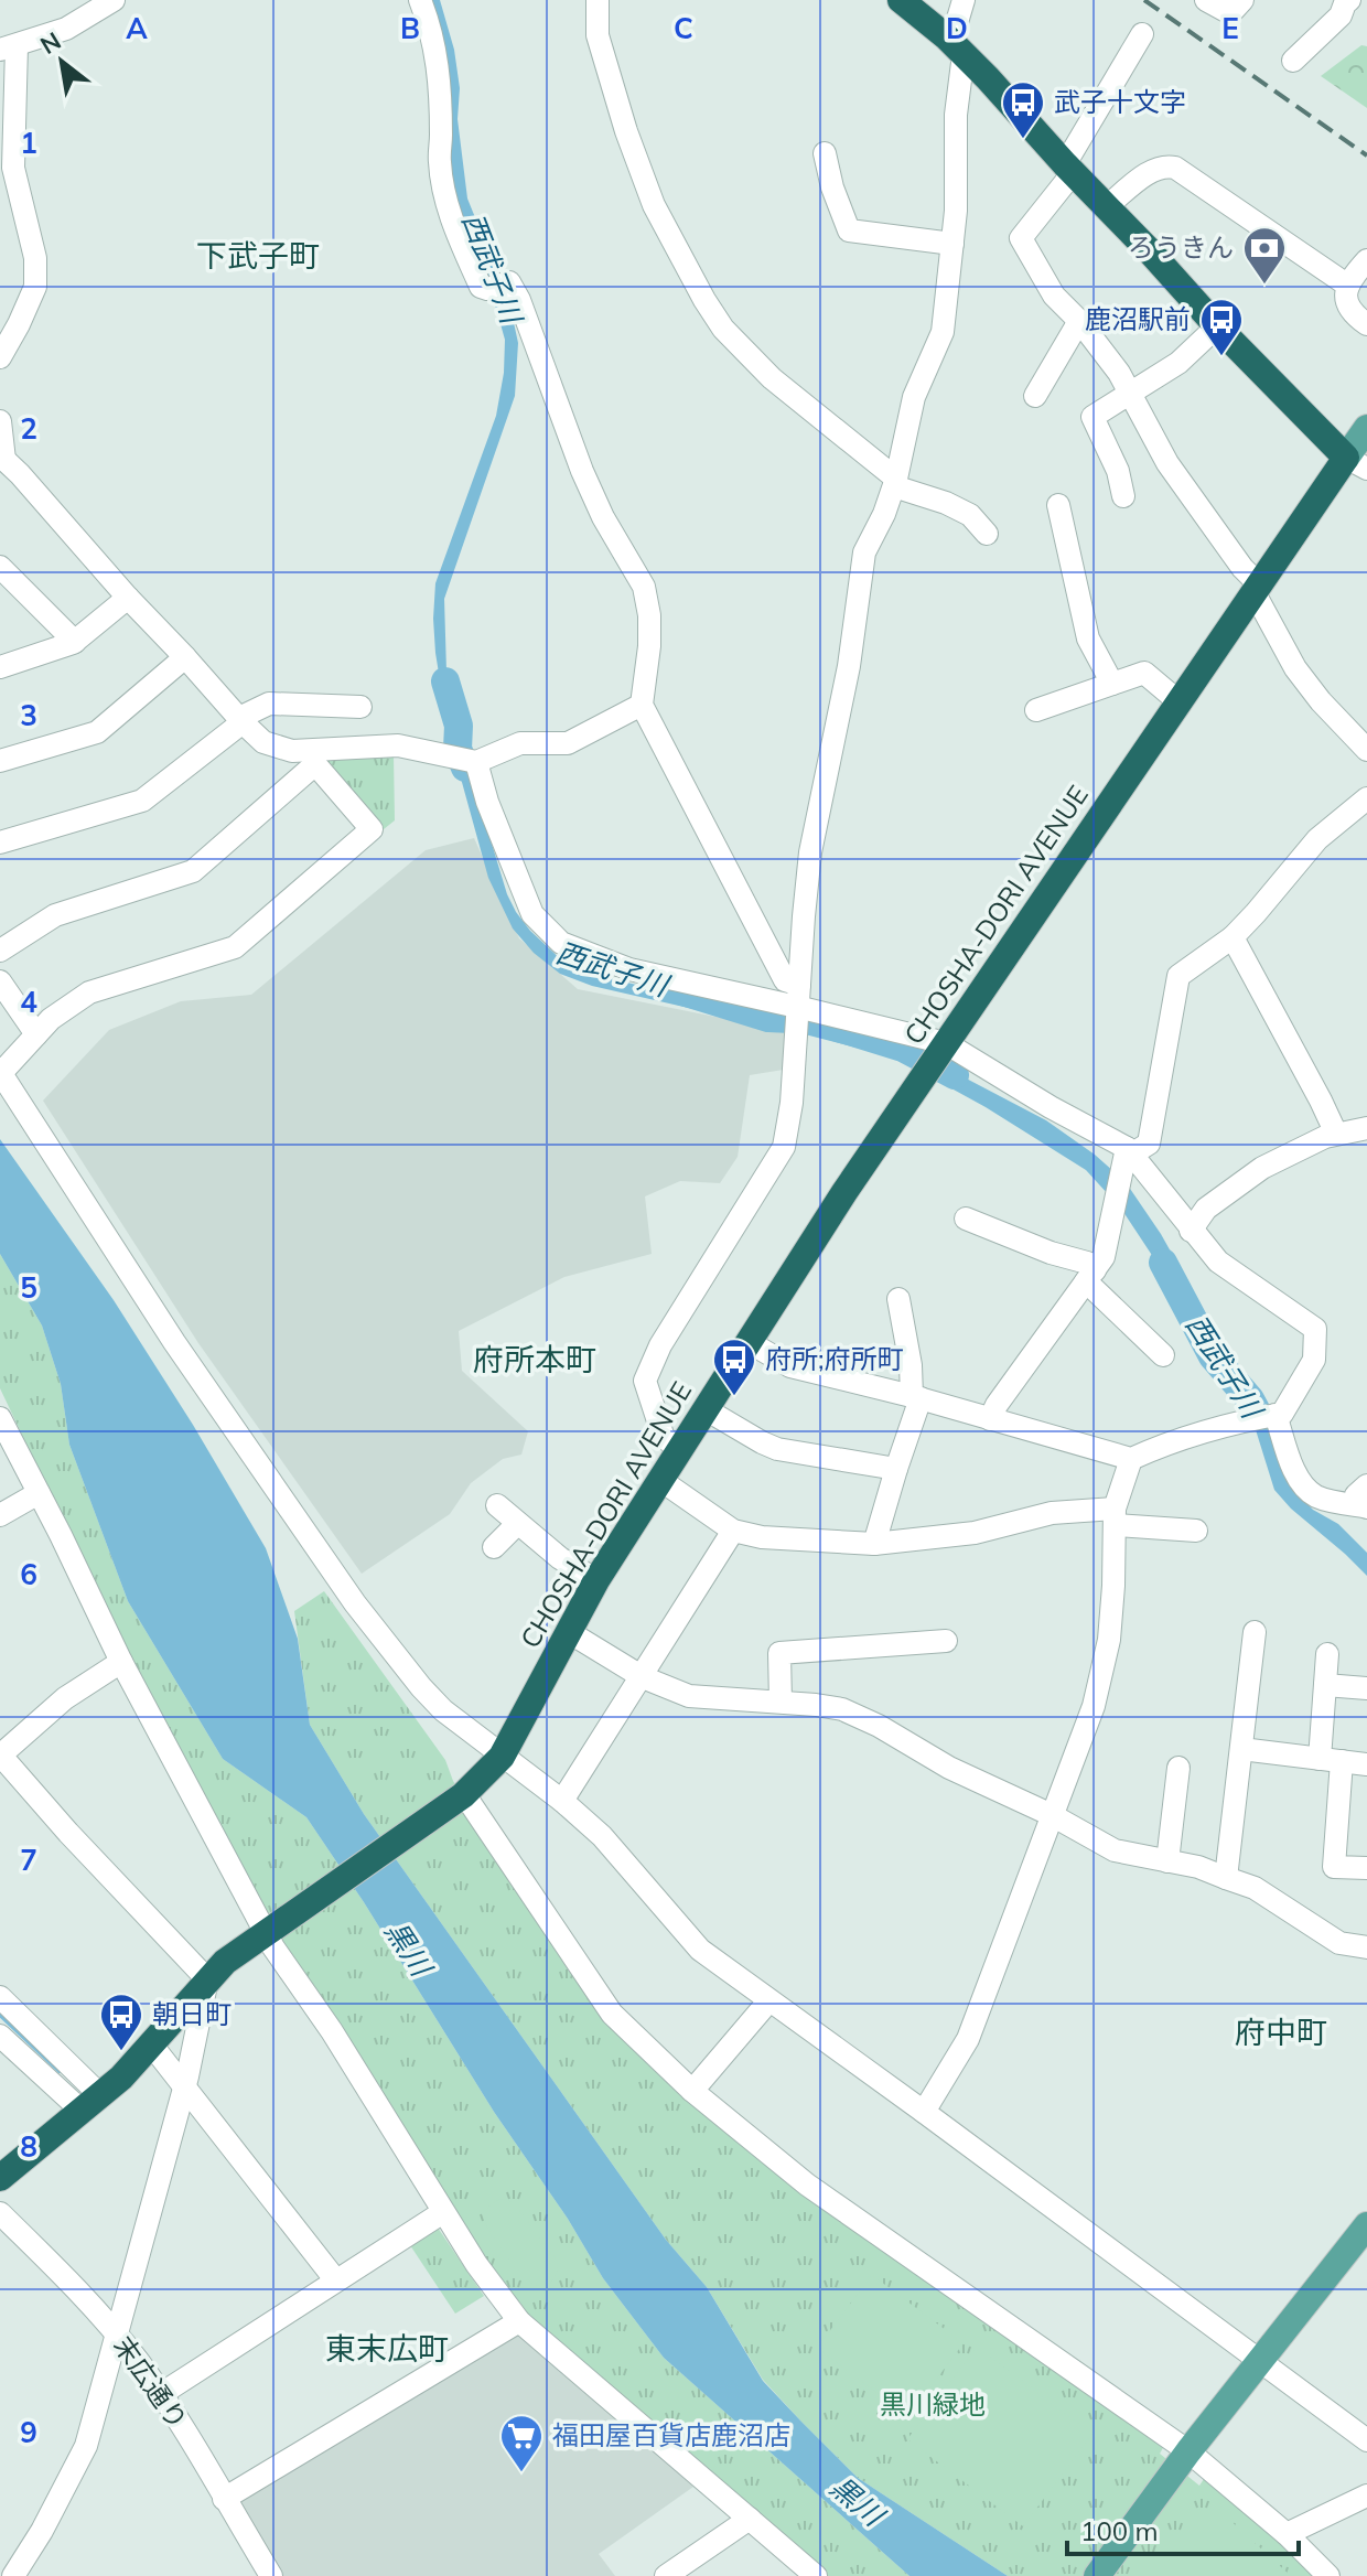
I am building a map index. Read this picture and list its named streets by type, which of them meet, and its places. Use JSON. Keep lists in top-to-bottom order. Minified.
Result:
{"streets":{"highway":["CHOSHA-DORI AVENUE"],"street":["末広通り"]},"districts":["下武子町","府所本町","府中町","東末広町"],"water":["西武子川","黒川"],"parks":["黒川緑地"],"places":{"bus stop":["武子十文字","鹿沼駅前","府所;府所町","朝日町"],"bank":["ろうきん"],"supermarket":["福田屋百貨店鹿沼店"]},"scale_bar":"100 m","north":"top left","grid":{"columns":["A","B","C","D","E"],"rows":["1","2","3","4","5","6","7","8","9"]}}
